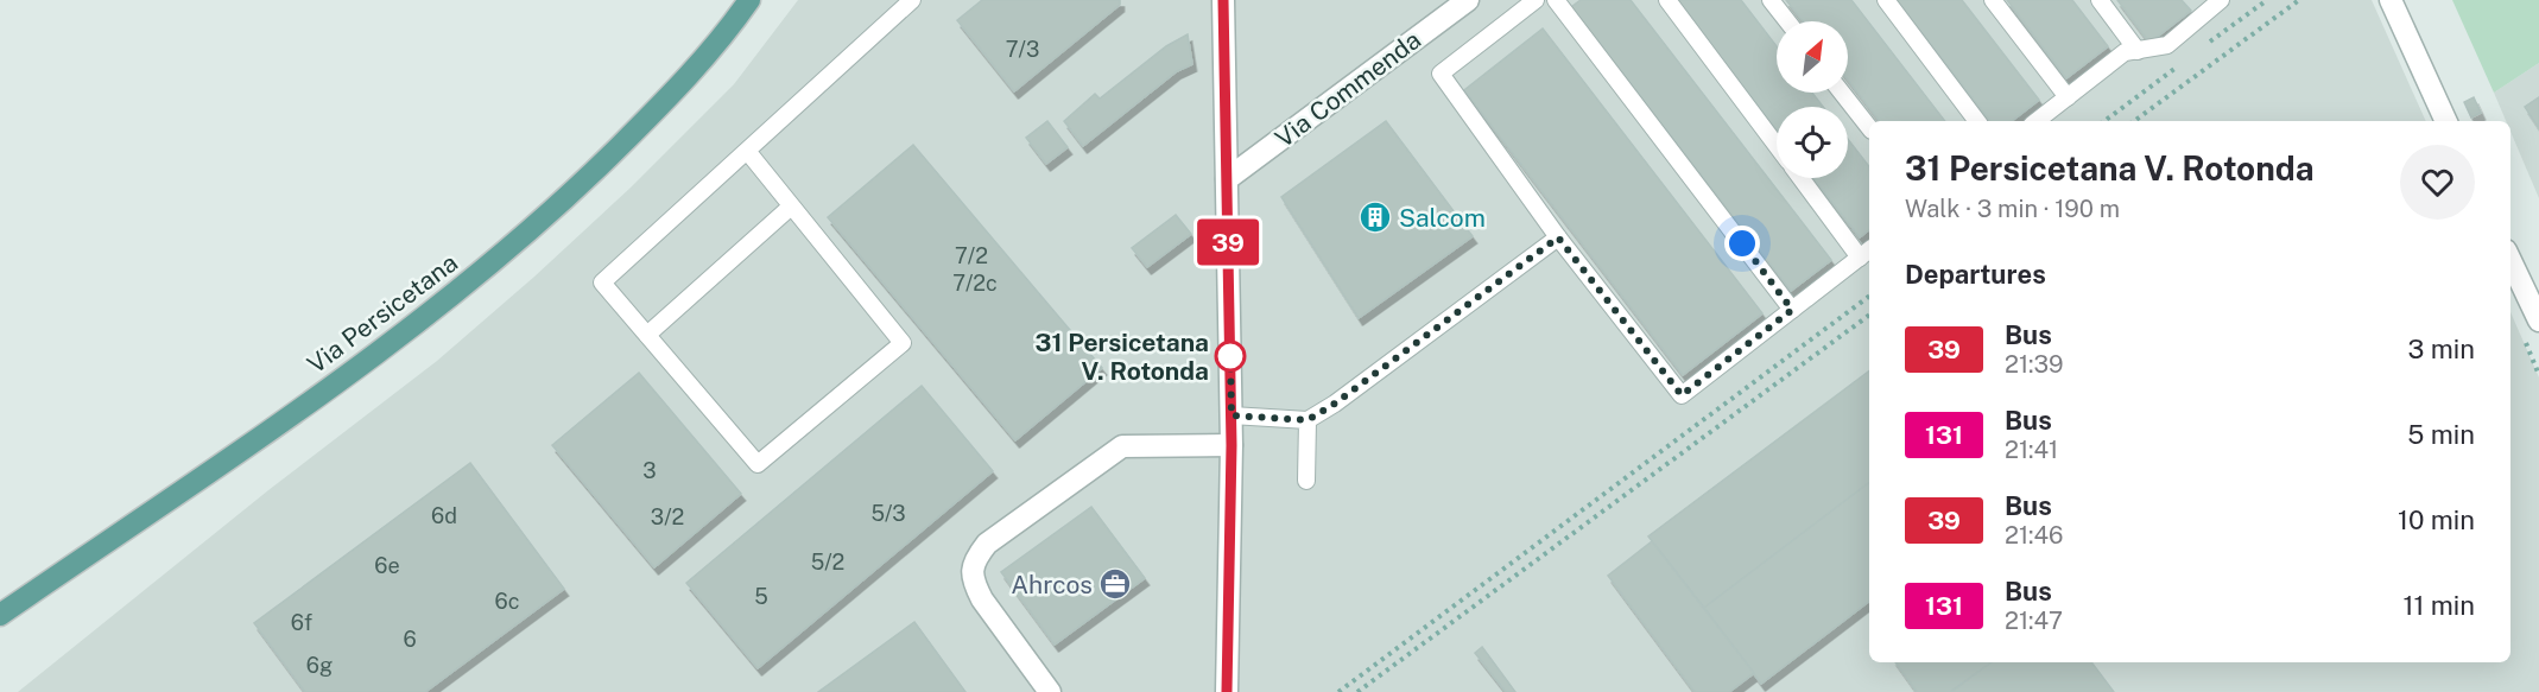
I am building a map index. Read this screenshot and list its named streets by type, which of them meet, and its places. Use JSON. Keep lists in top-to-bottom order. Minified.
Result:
{"streets":{"main road":["Via Persicetana"],"street":["Via Commenda"]},"places":{"building":["Salcom"],"other":["31 Persicetana V. Rotonda"],"office":["Ahrcos"]},"lines":["bus line 39"],"house_numbers":["7/3","7/2","7/2c","3","5/3","6d","3/2","5/2","6e","5","6c","6f","6","6g"],"north":"top right","page":{"on_map":"39","heading":[["31 Persicetana V. Rotonda","Walk · 3 min · 190 m"],"Departures"],"list":[{"mark":"39","name":"Bus","note":"21:39","value":"3 min"},{"mark":"131","name":"Bus","note":"21:41","value":"5 min"},{"mark":"39","name":"Bus","note":"21:46","value":"10 min"},{"mark":"131","name":"Bus","note":"21:47","value":"11 min"}]}}
